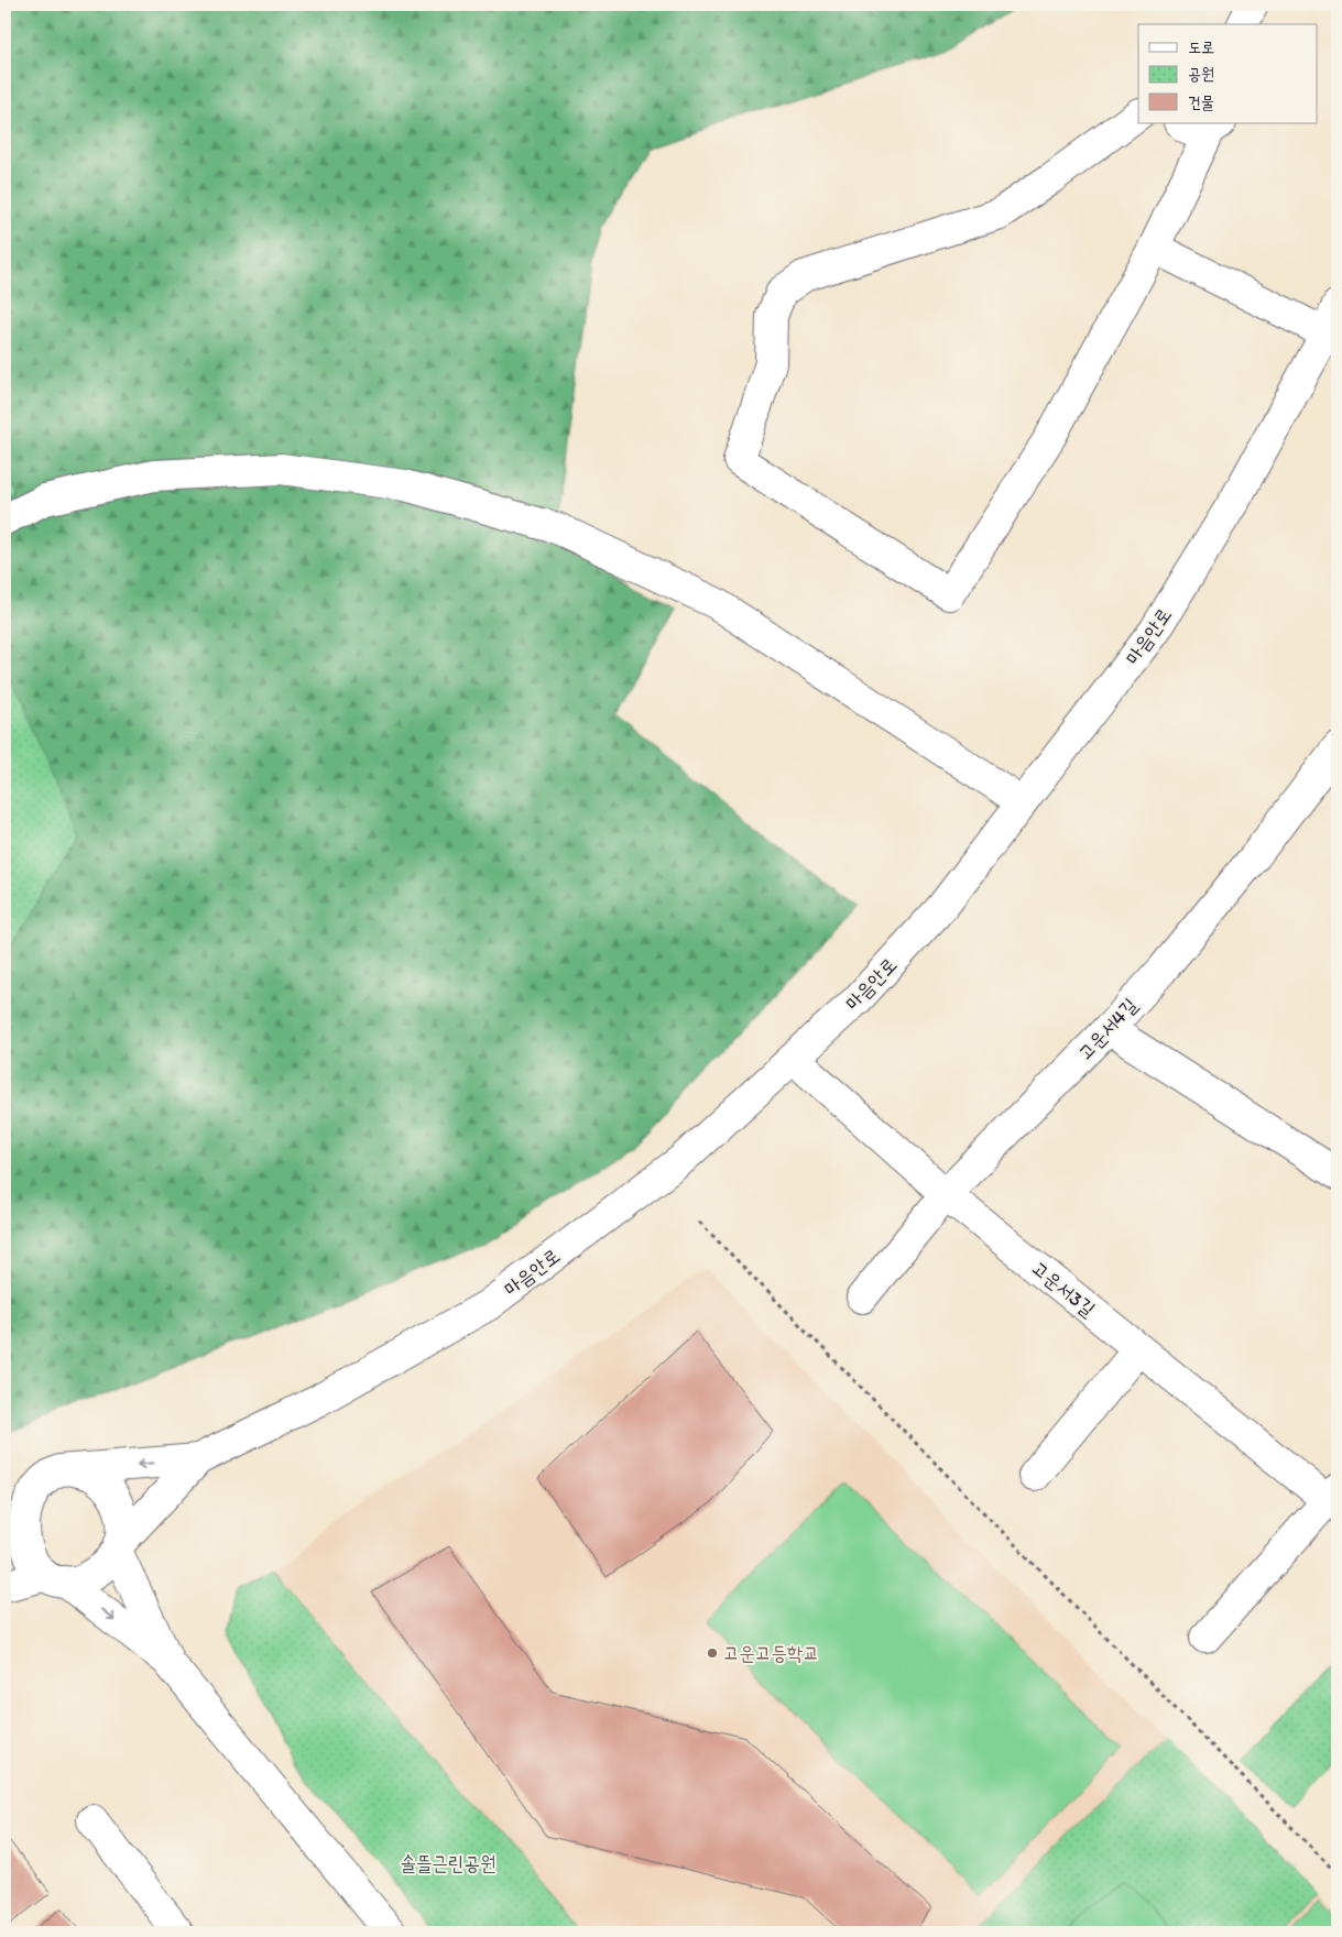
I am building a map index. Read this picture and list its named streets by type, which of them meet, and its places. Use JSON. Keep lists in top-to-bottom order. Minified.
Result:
{"streets":{"street":["마음안로","고운서4길","고운서3길"]},"crossings":[["마음안로","고운서3길"],["고운서4길","고운서3길"]],"parks":["솔뜰근린공원"],"places":["고운고등학교"],"legend":["도로","공원","건물"]}
